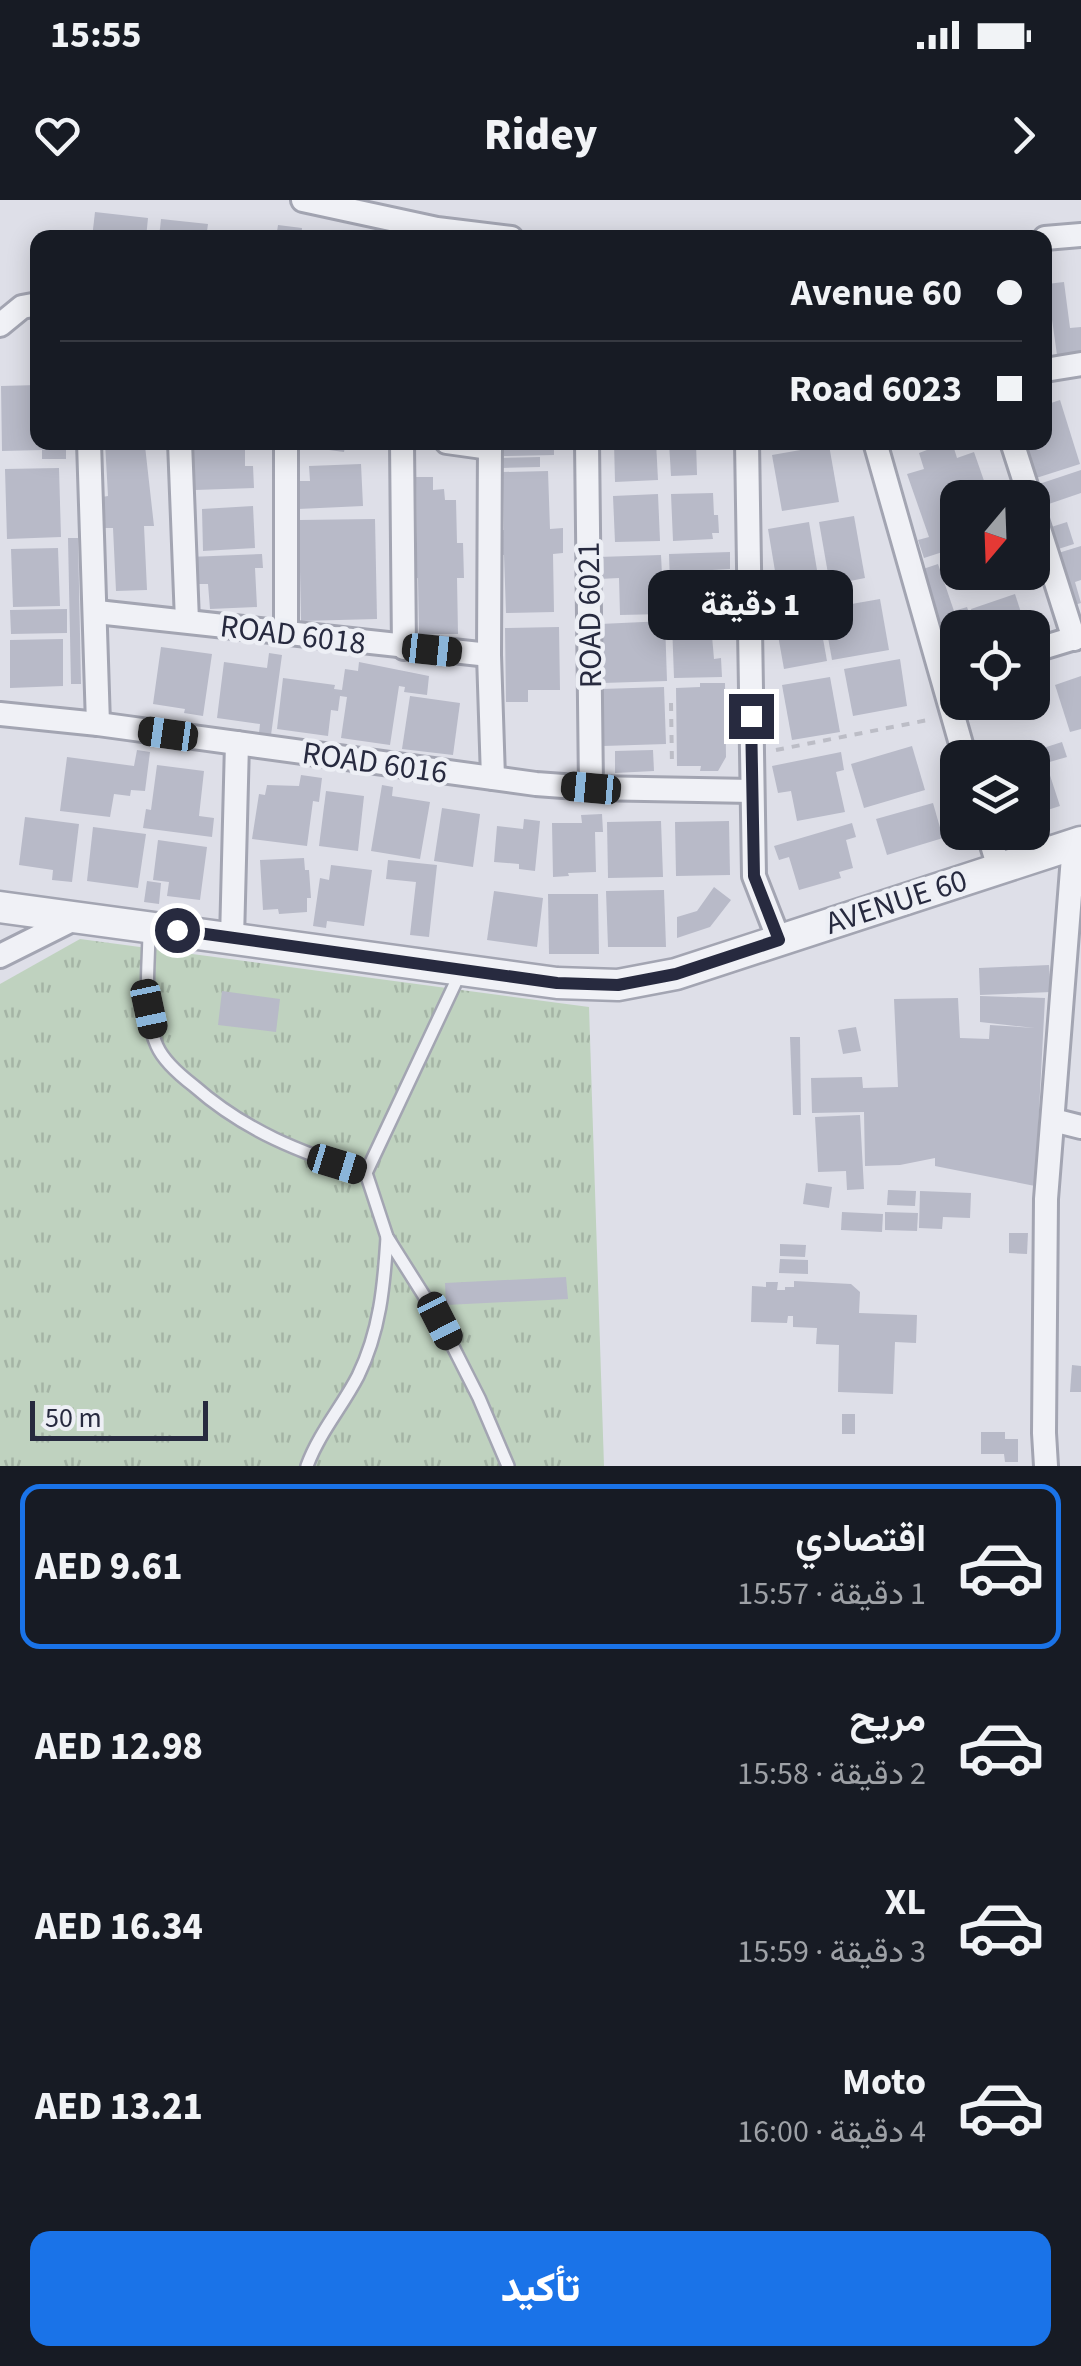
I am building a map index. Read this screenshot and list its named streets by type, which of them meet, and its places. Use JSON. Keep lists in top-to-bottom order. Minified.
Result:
{"streets":{"street":["ROAD 6021","ROAD 6018","ROAD 6016","AVENUE 60"]},"crossings":[["ROAD 6021","ROAD 6016"]],"scale_bar":"50 m","north":"bottom","page":{"status":"15:55","header":"Ridey","banner":["Avenue 60","Road 6023"],"bubble":"1 دقيقة","scale":"50 m","list":[{"name":"اقتصادي","note":"1 دقيقة · 15:57","value":"AED 9.61"},{"name":"مريح","note":"2 دقيقة · 15:58","value":"AED 12.98"},{"name":"XL","note":"3 دقيقة · 15:59","value":"AED 16.34"},{"name":"Moto","note":"4 دقيقة · 16:00","value":"AED 13.21"}],"buttons":"تأكيد"}}
